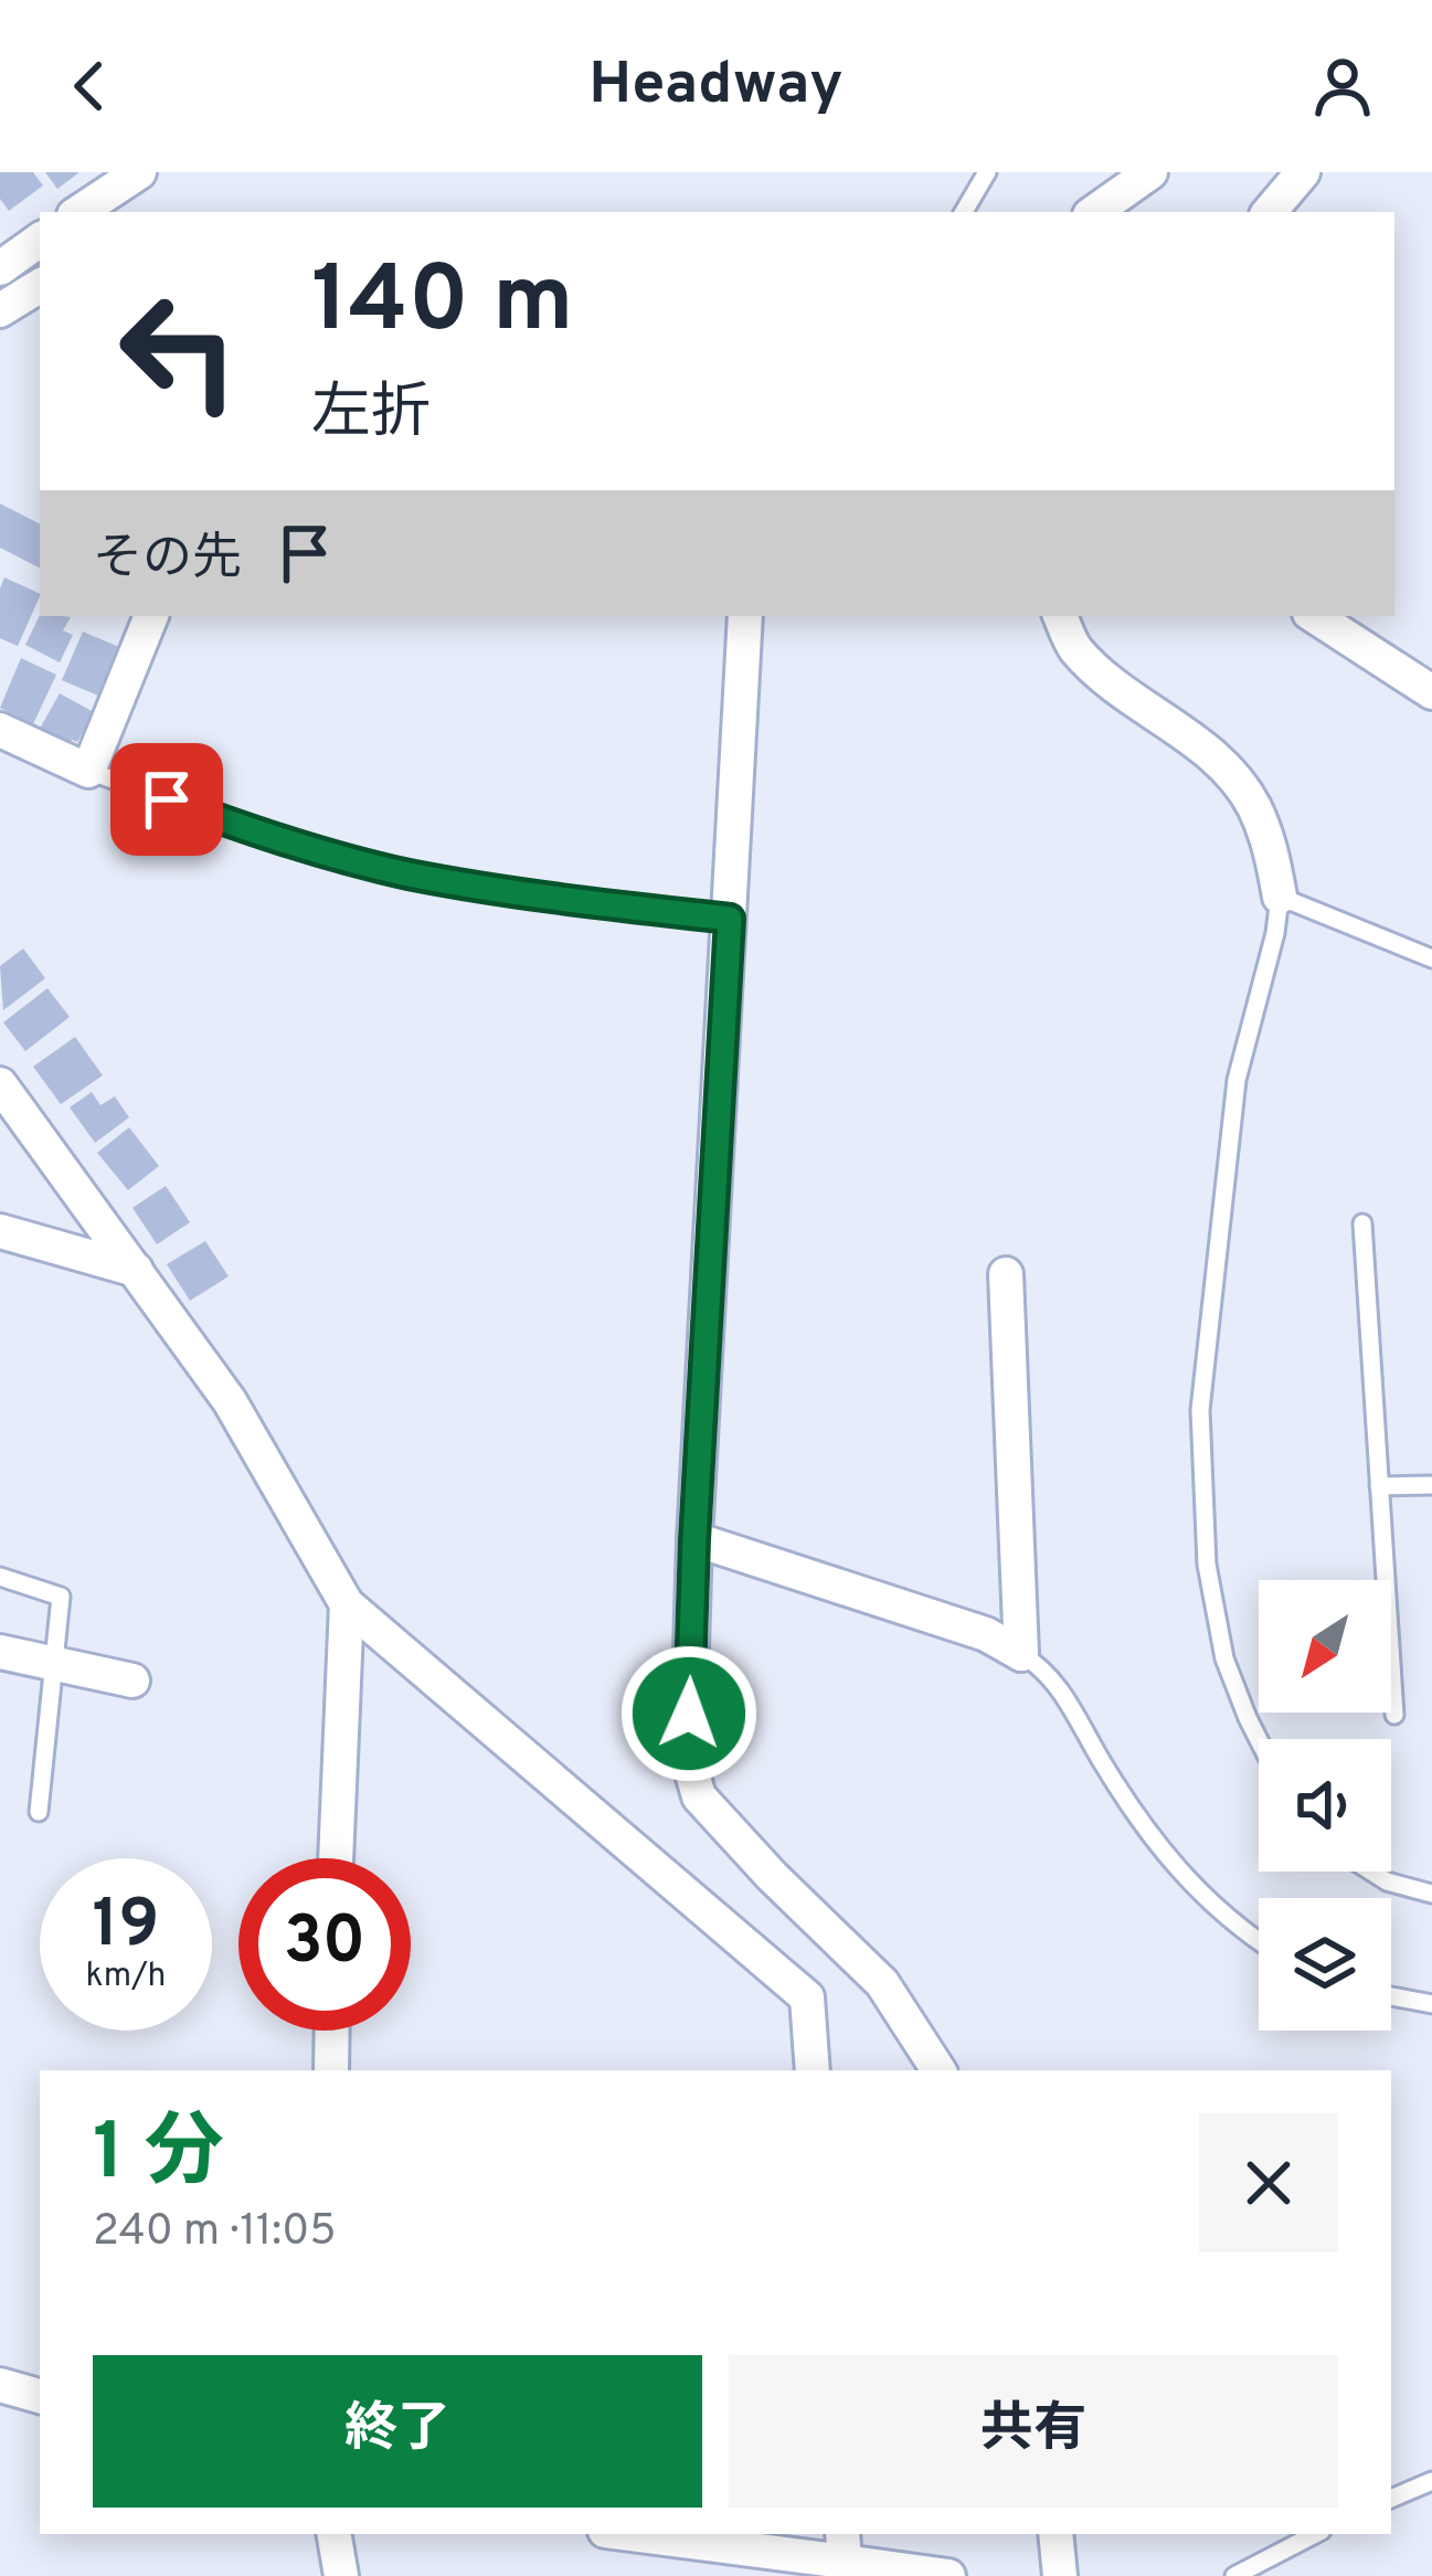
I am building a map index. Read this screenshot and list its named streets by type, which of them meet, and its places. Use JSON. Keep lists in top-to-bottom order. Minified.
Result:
{"north":"bottom left","page":{"header":"Headway","turn":["140 m","左折"],"then":"その先","speed":"19 km/h","limit":"30","heading":["1 分","240 m · 11:05"],"buttons":["終了","共有"]}}
